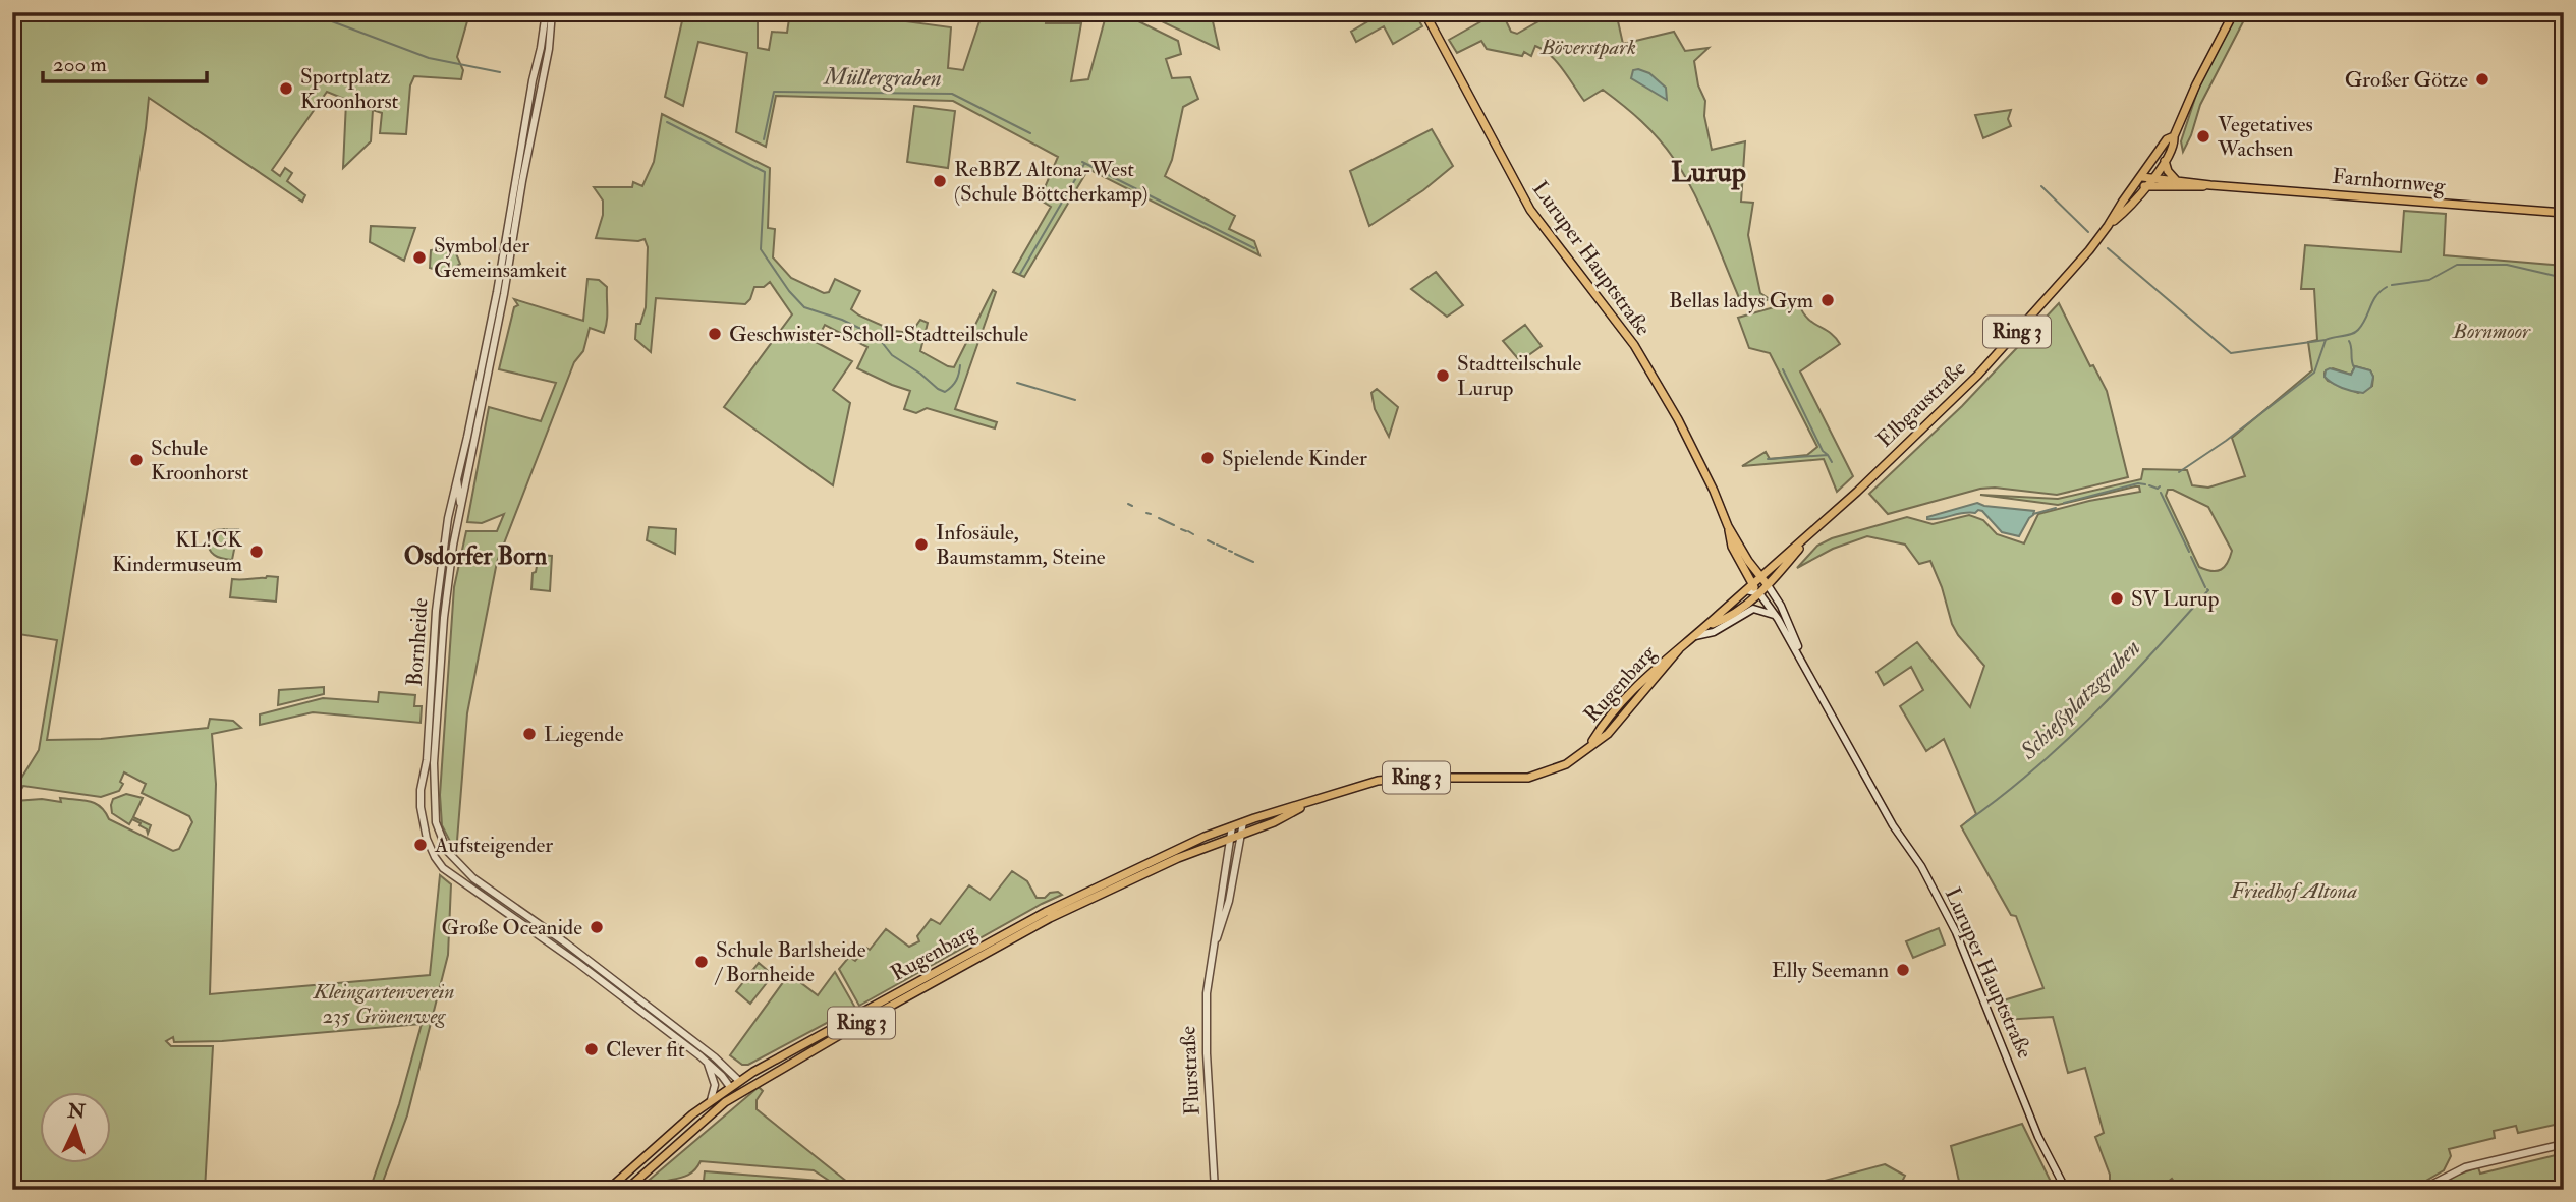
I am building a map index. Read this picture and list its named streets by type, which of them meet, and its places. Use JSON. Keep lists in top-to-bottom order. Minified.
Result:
{"streets":{"main road":["Farnhornweg","Luruper Hauptstraße","Ring 3","Elbgaustraße","Rugenbarg"],"street":["Bornheide","Flurstraße"]},"crossings":[["Farnhornweg","Elbgaustraße"],["Luruper Hauptstraße","Elbgaustraße"],["Luruper Hauptstraße","Rugenbarg"],["Elbgaustraße","Rugenbarg"],["Bornheide","Rugenbarg"],["Rugenbarg","Flurstraße"]],"districts":["Lurup","Osdorfer Born"],"water":["Müllergraben","Schießplatzgraben"],"parks":["Böverstpark","Bornmoor","Friedhof Altona","Kleingartenverein 235 Grönenweg"],"places":["Großer Götze","Sportplatz Kroonhorst","Vegetatives Wachsen","ReBBZ Altona-West (Schule Böttcherkamp)","Symbol der Gemeinsamkeit","Bellas ladys Gym","Geschwister-Scholl-Stadtteilschule","Stadtteilschule Lurup","Spielende Kinder","Schule Kroonhorst","Infosäule, Baumstamm, Steine","KL!CK Kindermuseum","SV Lurup","Liegende","Aufsteigender","Große Oceanide","Schule Barlsheide / Bornheide","Elly Seemann","Clever fit"],"scale_bar":"200 m","north":"top"}
